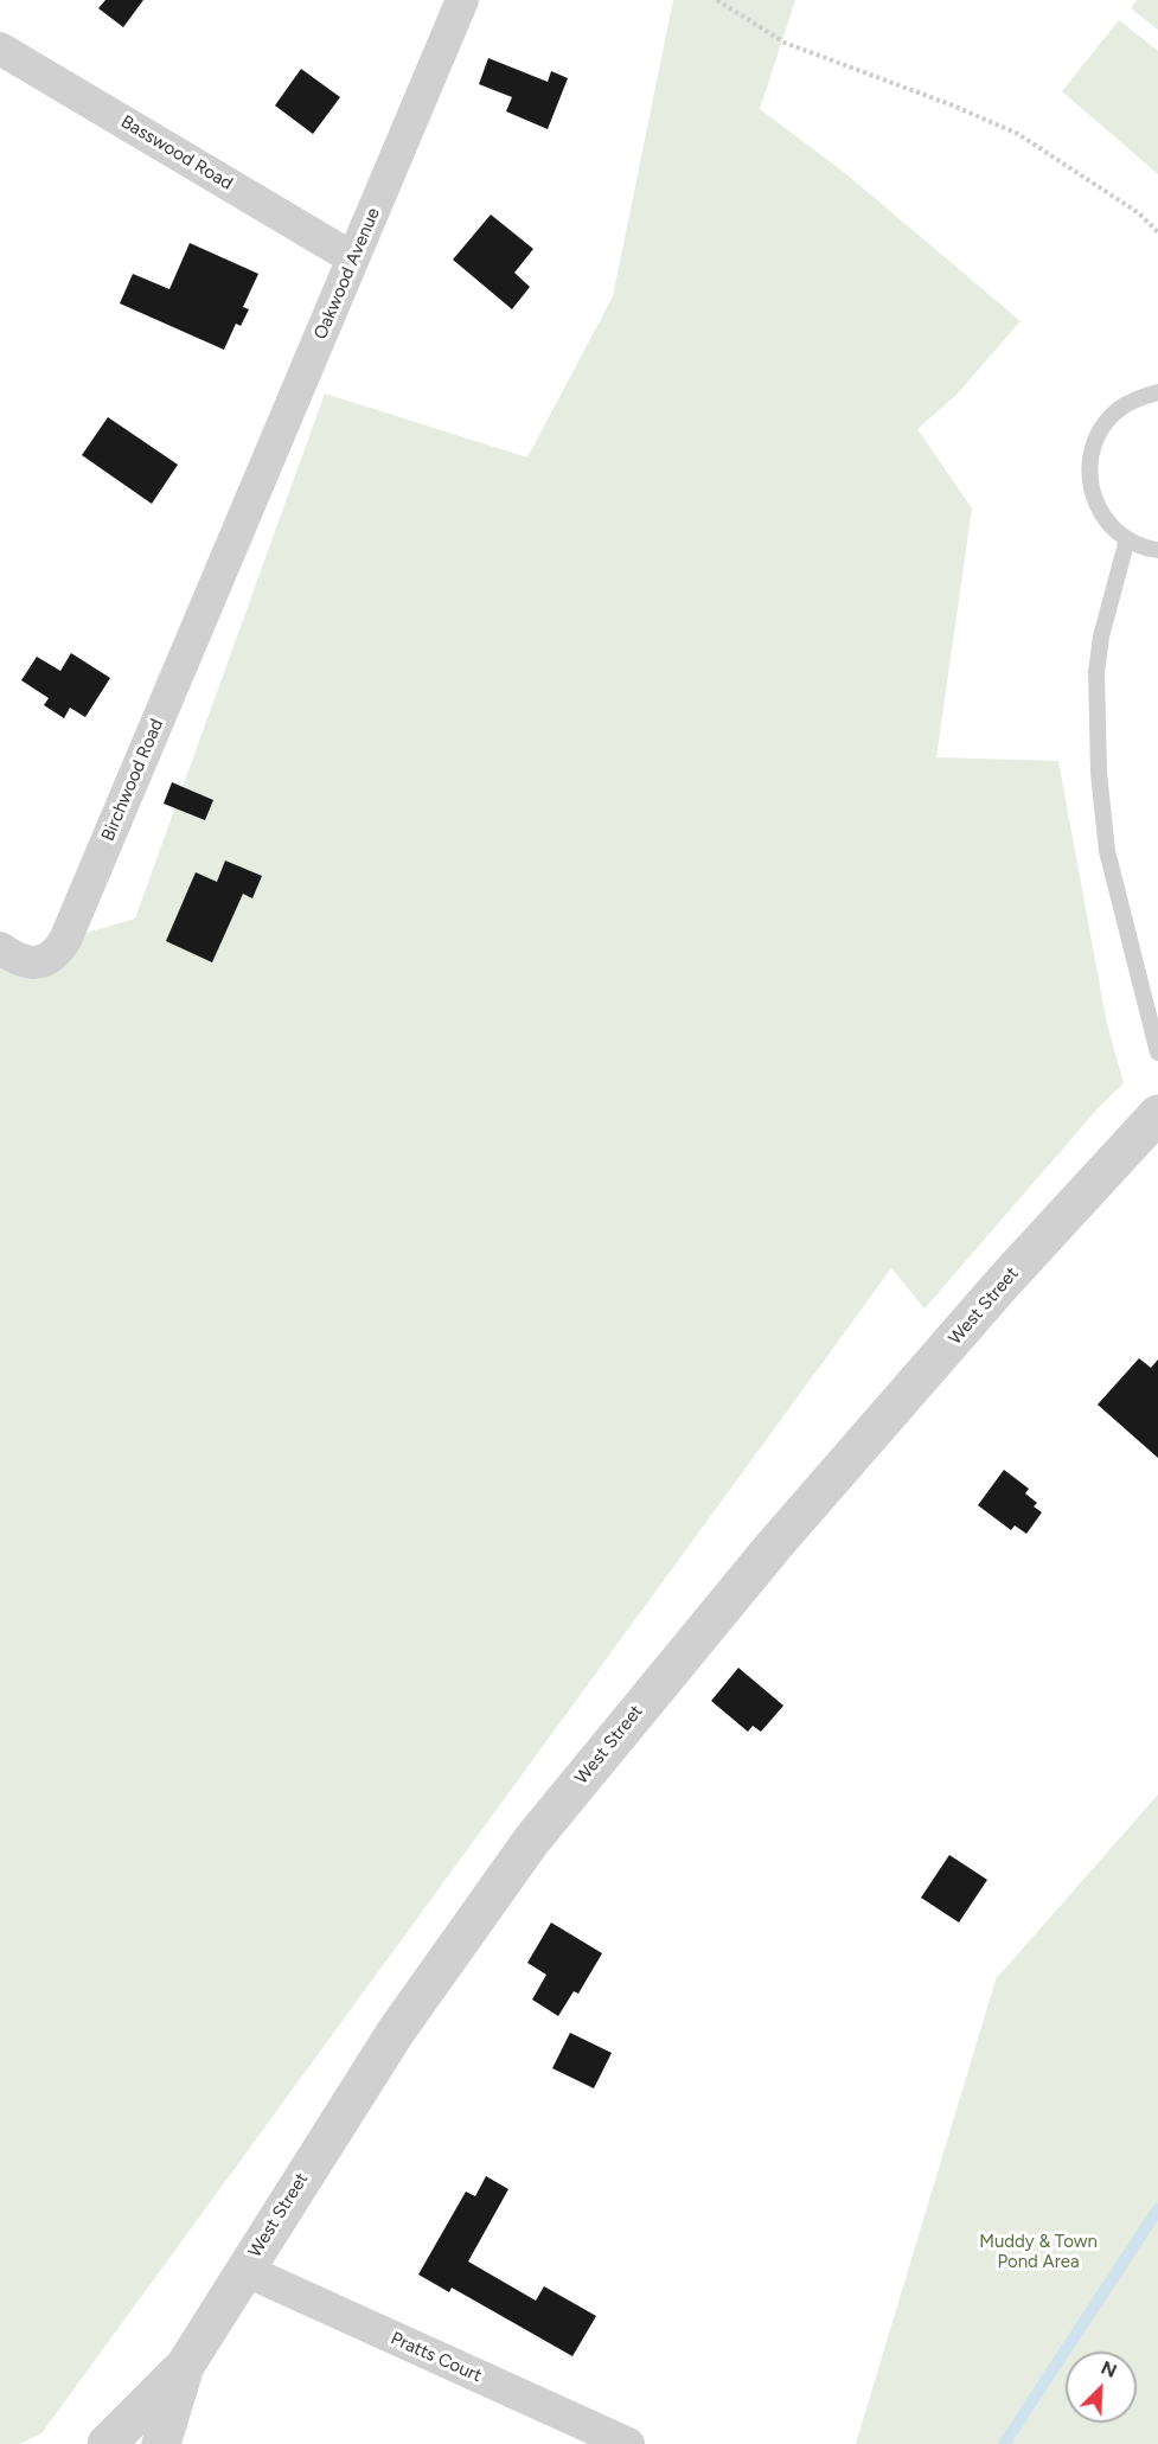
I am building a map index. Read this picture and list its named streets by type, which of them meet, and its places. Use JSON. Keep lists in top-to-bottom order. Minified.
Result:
{"streets":{"street":["Basswood Road","Oakwood Avenue","Birchwood Road","West Street","Pratts Court"]},"crossings":[["Basswood Road","Oakwood Avenue"],["Oakwood Avenue","Birchwood Road"],["West Street","Pratts Court"]],"parks":["Muddy & Town Pond Area"],"north":"top right"}
